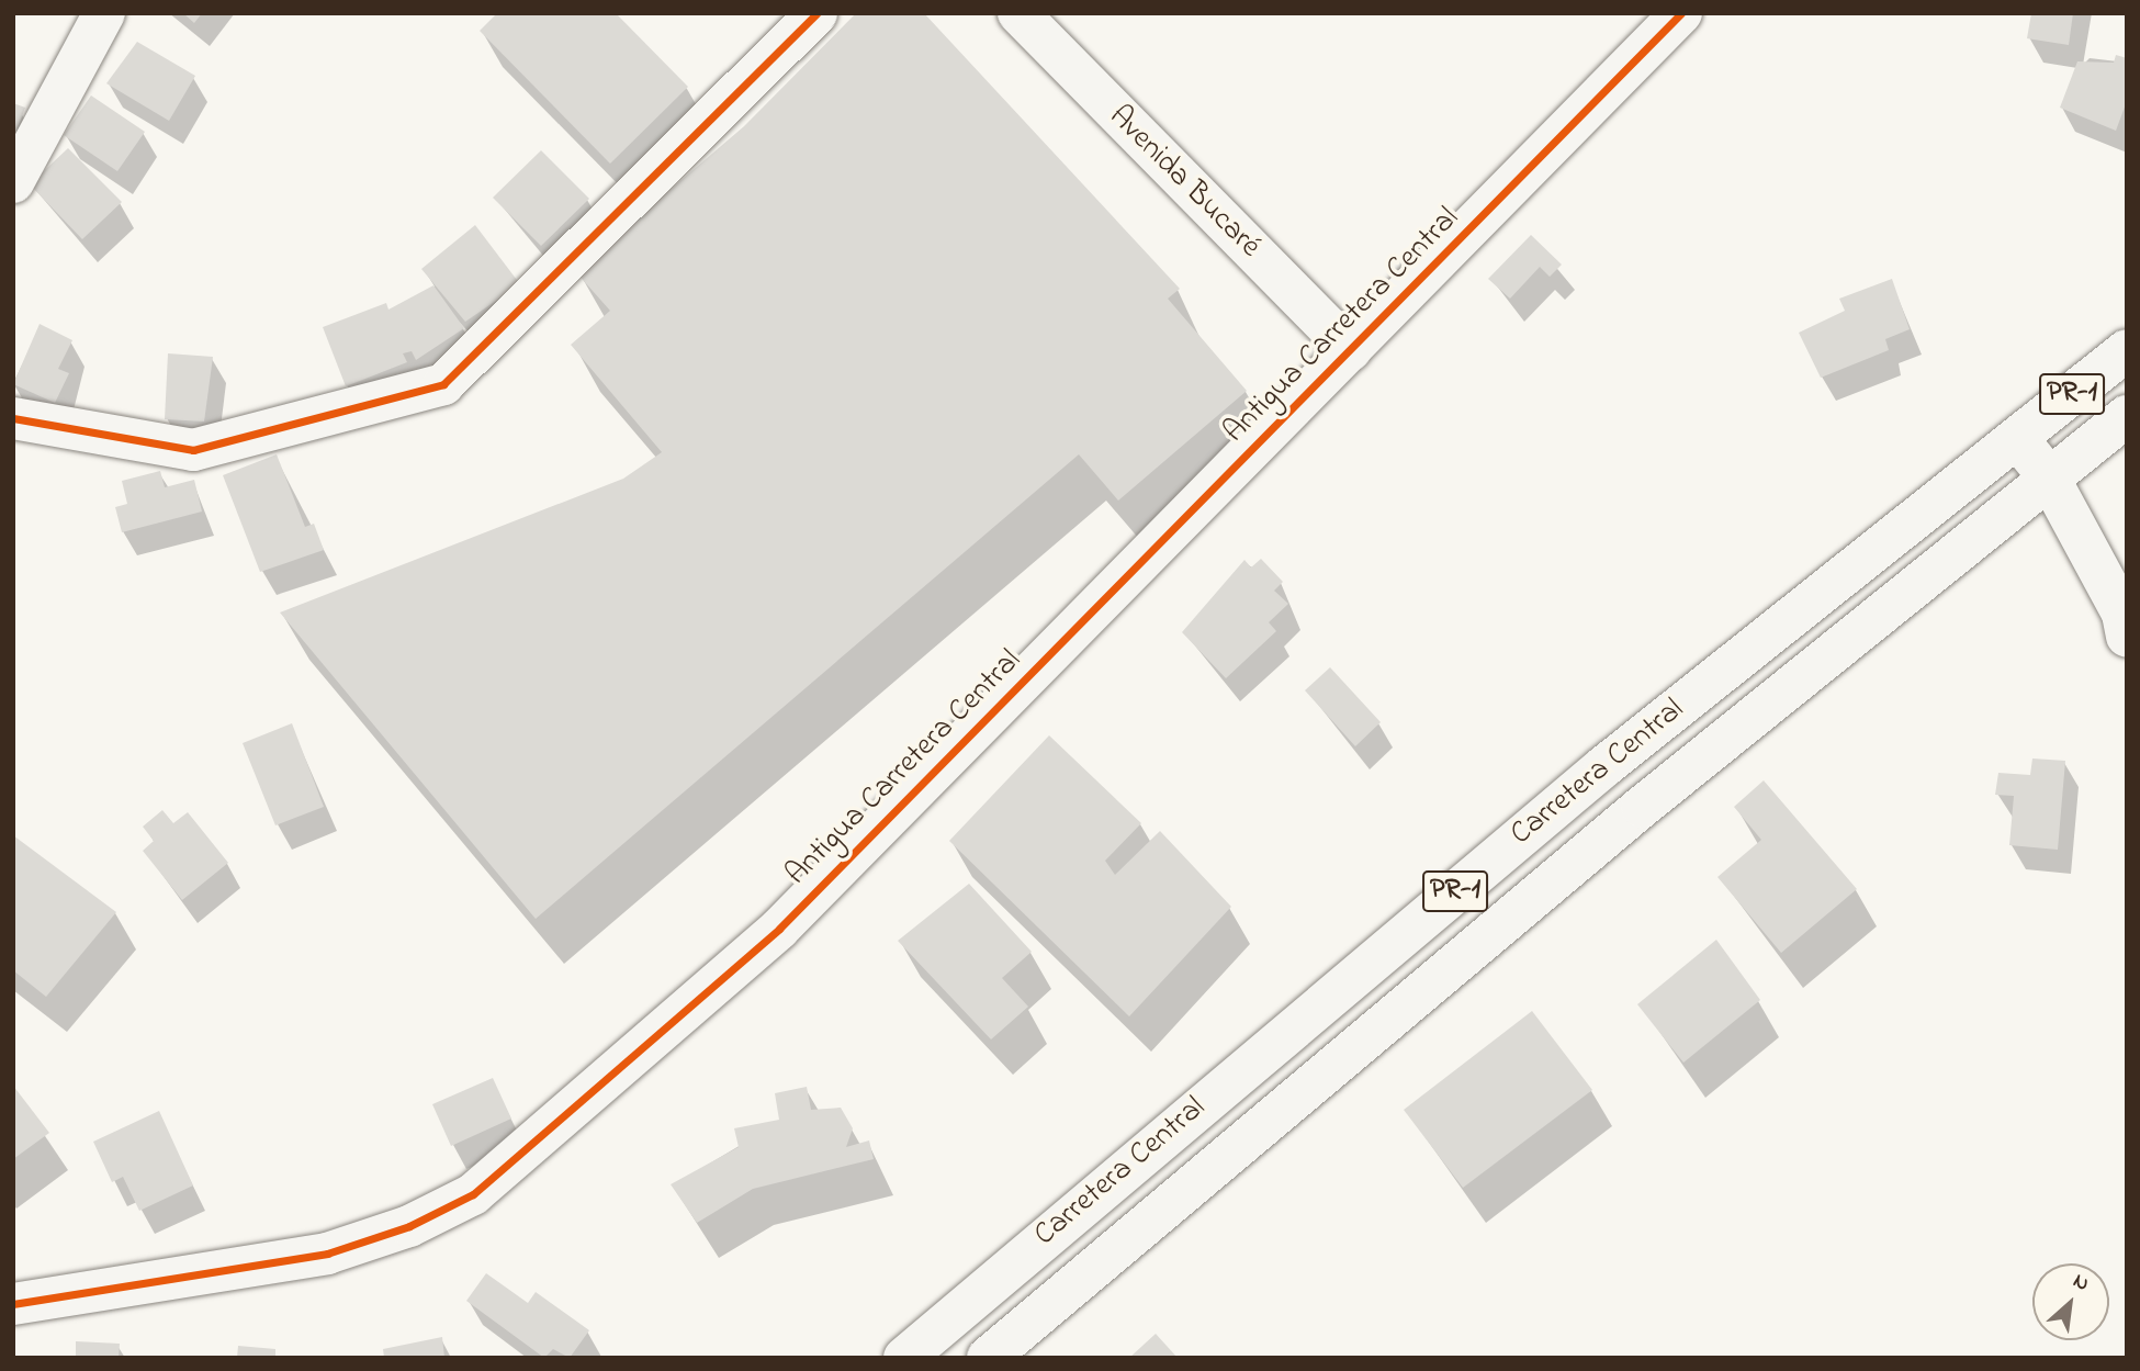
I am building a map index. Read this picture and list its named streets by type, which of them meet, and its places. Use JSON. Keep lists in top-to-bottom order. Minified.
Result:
{"streets":{"main road":["Avenida Bucaré","Antigua Carretera Central","PR-1","Carretera Central"]},"crossings":[["Avenida Bucaré","Antigua Carretera Central"]],"north":"top right"}
